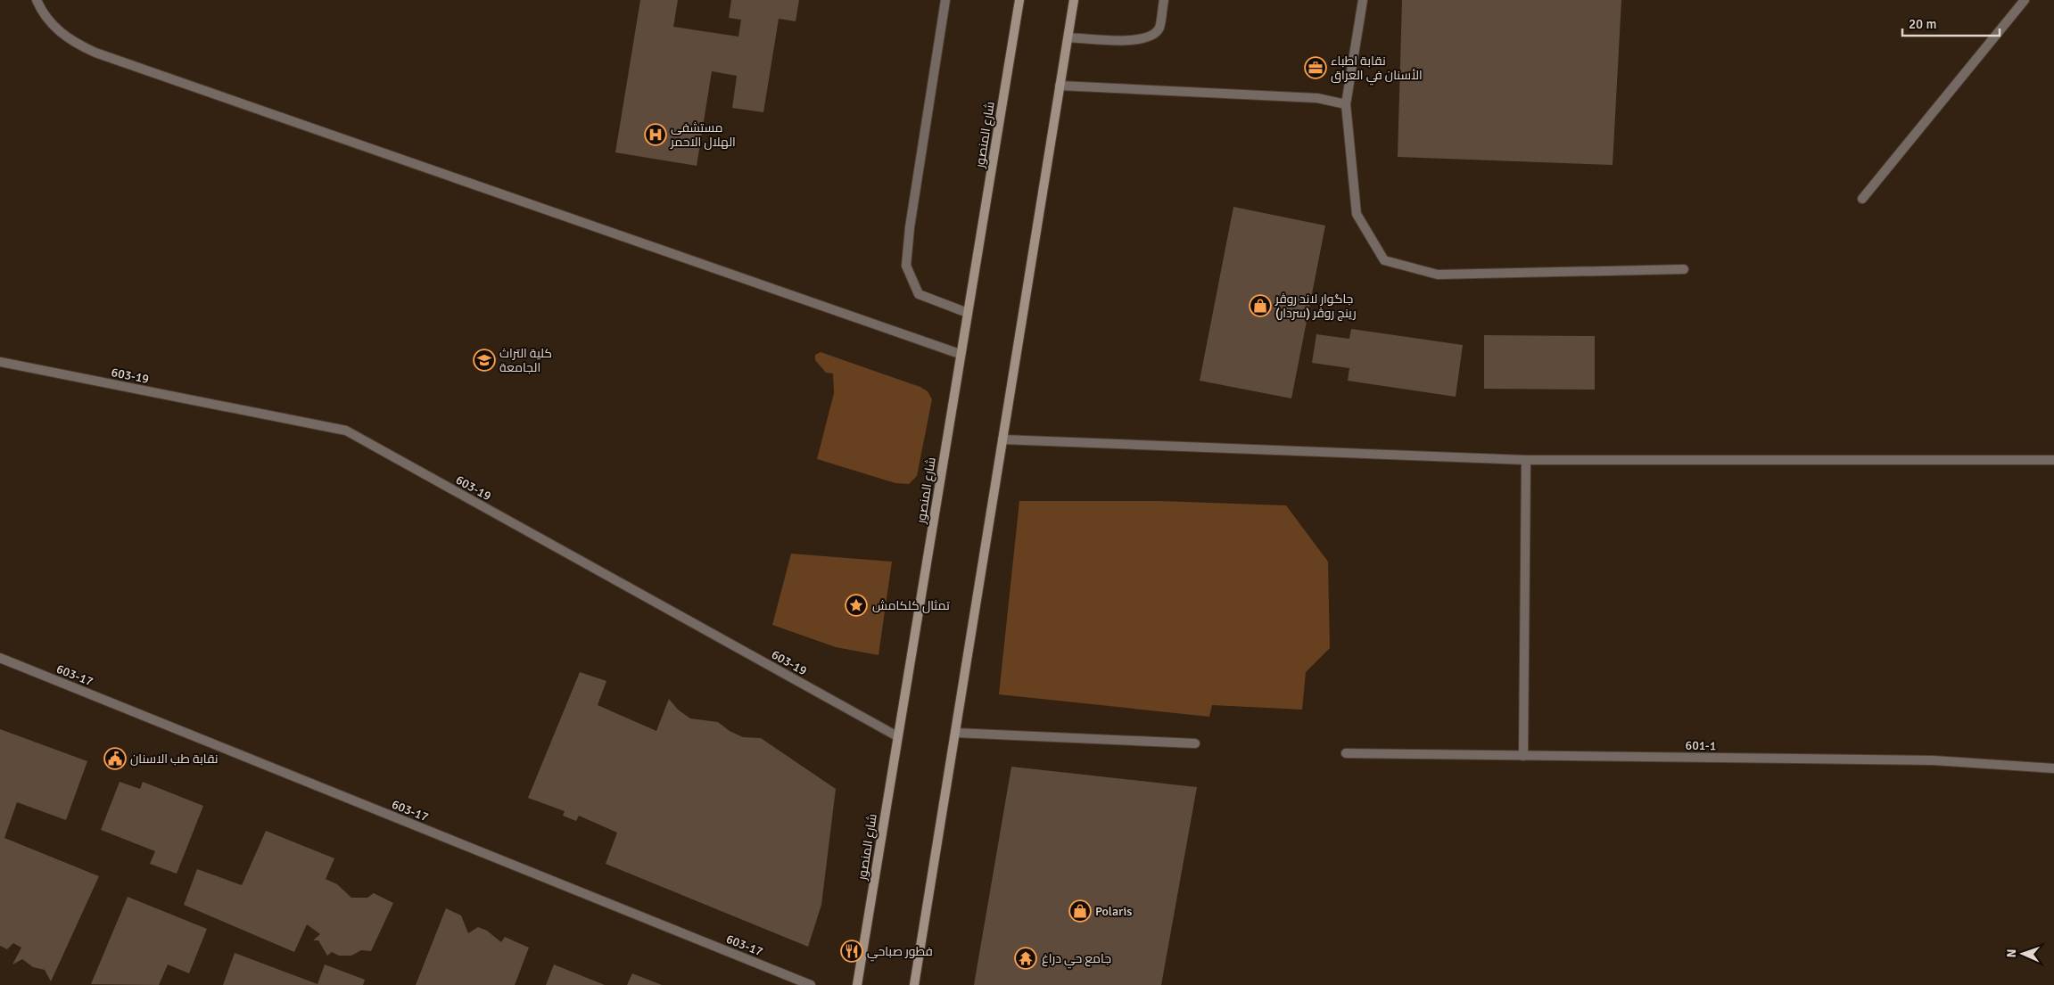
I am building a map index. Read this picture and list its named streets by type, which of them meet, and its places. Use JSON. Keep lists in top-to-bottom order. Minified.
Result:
{"streets":{"main road":["شارع المنصور"],"street":["603-19","603-17","601-1"]},"crossings":[["شارع المنصور","603-19"]],"places":{"office":["نقابة اطباء الأسنان في العراق"],"hospital":["مستشفى الهلال الاحمر"],"shop":["جاگوار لاند روڤر رينج روڤر (سردار)","Polaris"],"school or university":["كلية التراث الجامعة"],"place":["تمثال كلكامش"],"public building":["نقابة طب الاسنان"],"restaurant":["فطور صباحي"],"temple":["جامع حي دراغ"]},"scale_bar":"20 m","north":"left"}
